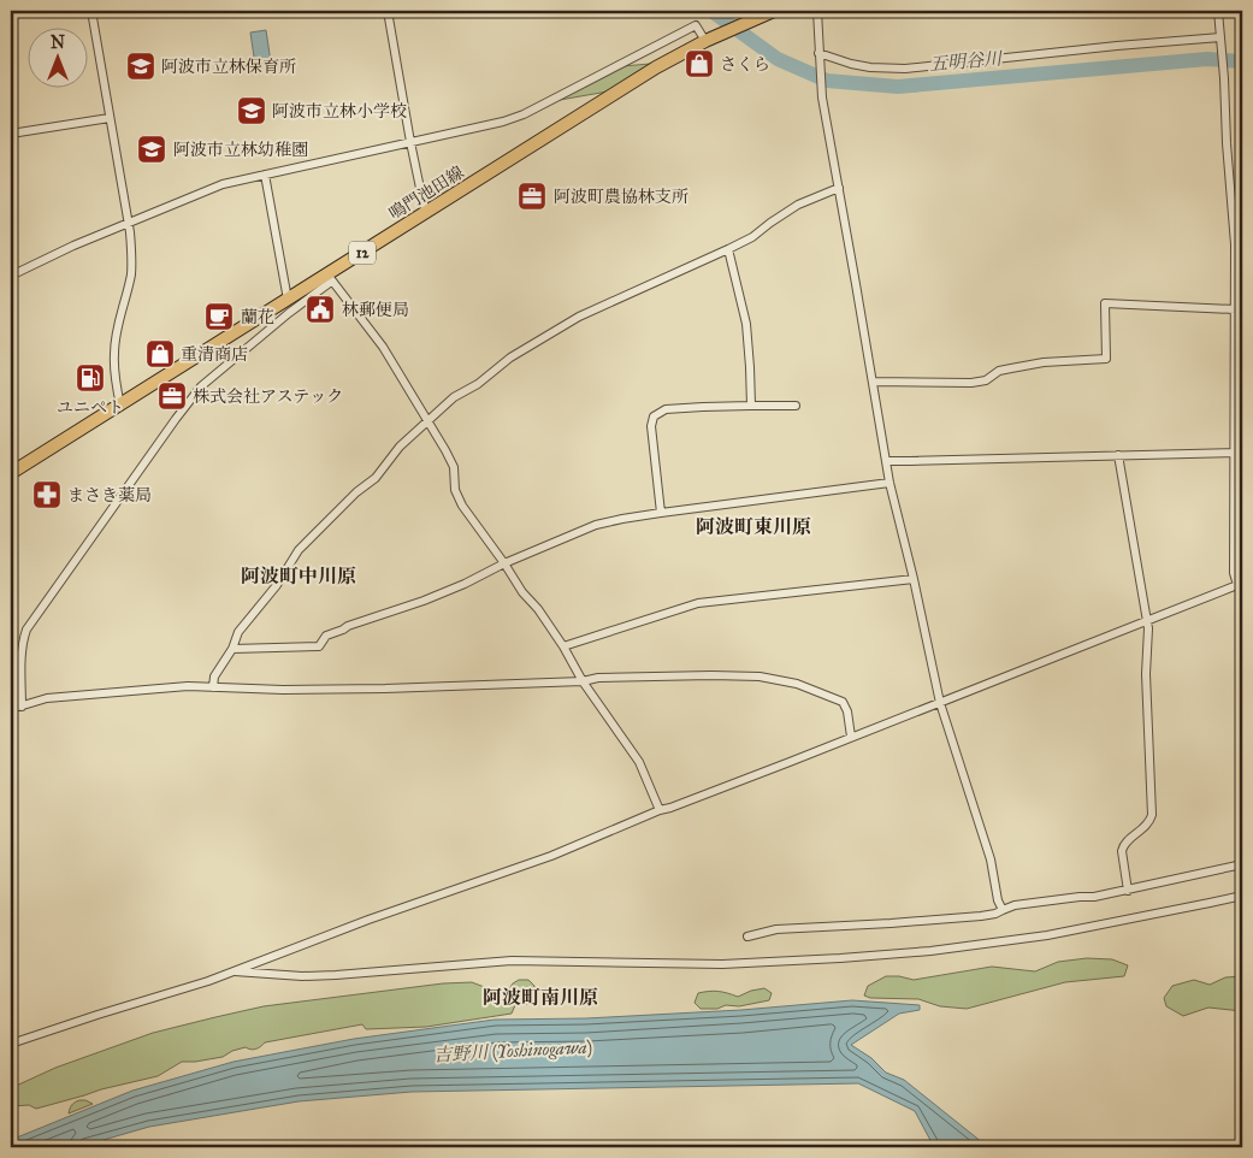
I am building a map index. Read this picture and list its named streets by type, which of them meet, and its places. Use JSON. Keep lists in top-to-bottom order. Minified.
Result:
{"streets":{"main road":["鳴門池田線","12"]},"districts":["阿波町東川原","阿波町中川原","阿波町南川原"],"water":["五明谷川","吉野川 (Yoshinogawa)"],"places":{"shop":["さくら","重清商店"],"school or university":["阿波市立林保育所","阿波市立林小学校","阿波市立林幼稚園"],"office":["阿波町農協林支所","株式会社アステック"],"public building":["林郵便局"],"cafe":["蘭花"],"fuel station":["ユニペト"],"pharmacy":["まさき薬局"]},"north":"top"}
